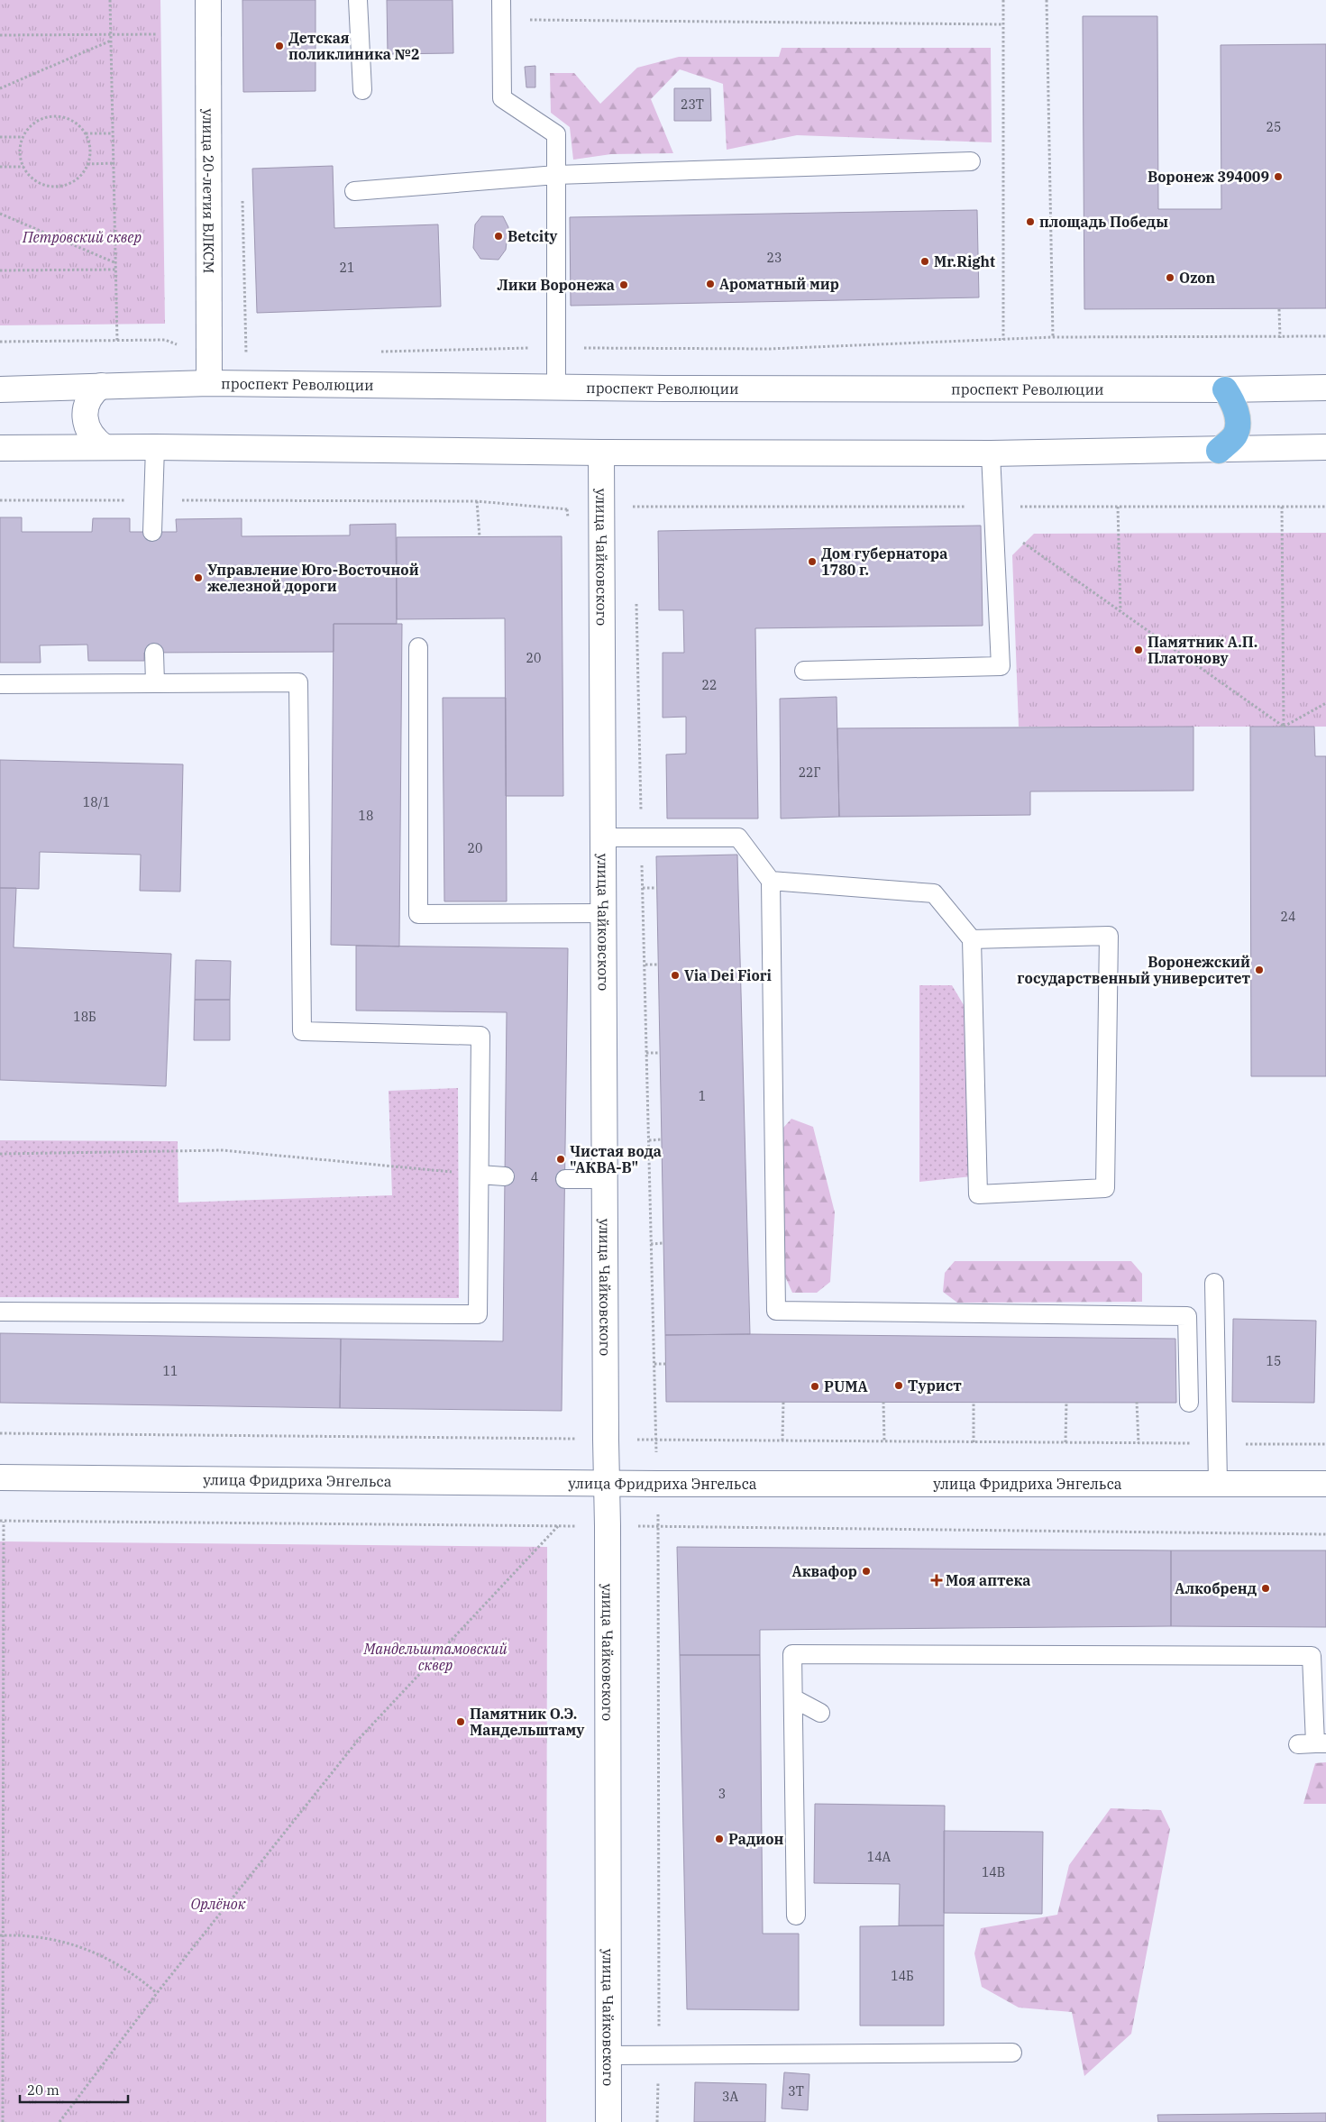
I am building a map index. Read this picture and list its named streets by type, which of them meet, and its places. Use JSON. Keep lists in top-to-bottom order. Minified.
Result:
{"streets":{"street":["улица 20-летия ВЛКСМ","проспект Революции","улица Чайковского","улица Фридриха Энгельса"]},"crossings":[["улица 20-летия ВЛКСМ","проспект Революции"],["улица Чайковского","улица Фридриха Энгельса"]],"parks":["Петровский сквер","Мандельштамовский сквер","Орлёнок"],"places":{"other":["Детская поликлиника №2","Воронеж 394009","площадь Победы","Betcity","Mr.Right","Ozon","Ароматный мир","Лики Воронежа","Дом губернатора 1780 г.","Управление Юго-Восточной железной дороги","Памятник А.П. Платонову","Воронежский государственный университет","Via Dei Fiori","Чистая вода \"АКВА-В\"","Турист","PUMA","Аквафор","Алкобренд","Памятник О.Э. Мандельштаму","Радион"],"health":["Моя аптека"]},"house_numbers":["23Т","25","23","21","20","22","22Г","18/1","18","20","24","18Б","1","4","15","11","3","14А","14В","14Б","3Т","3А"],"scale_bar":"20 m"}
